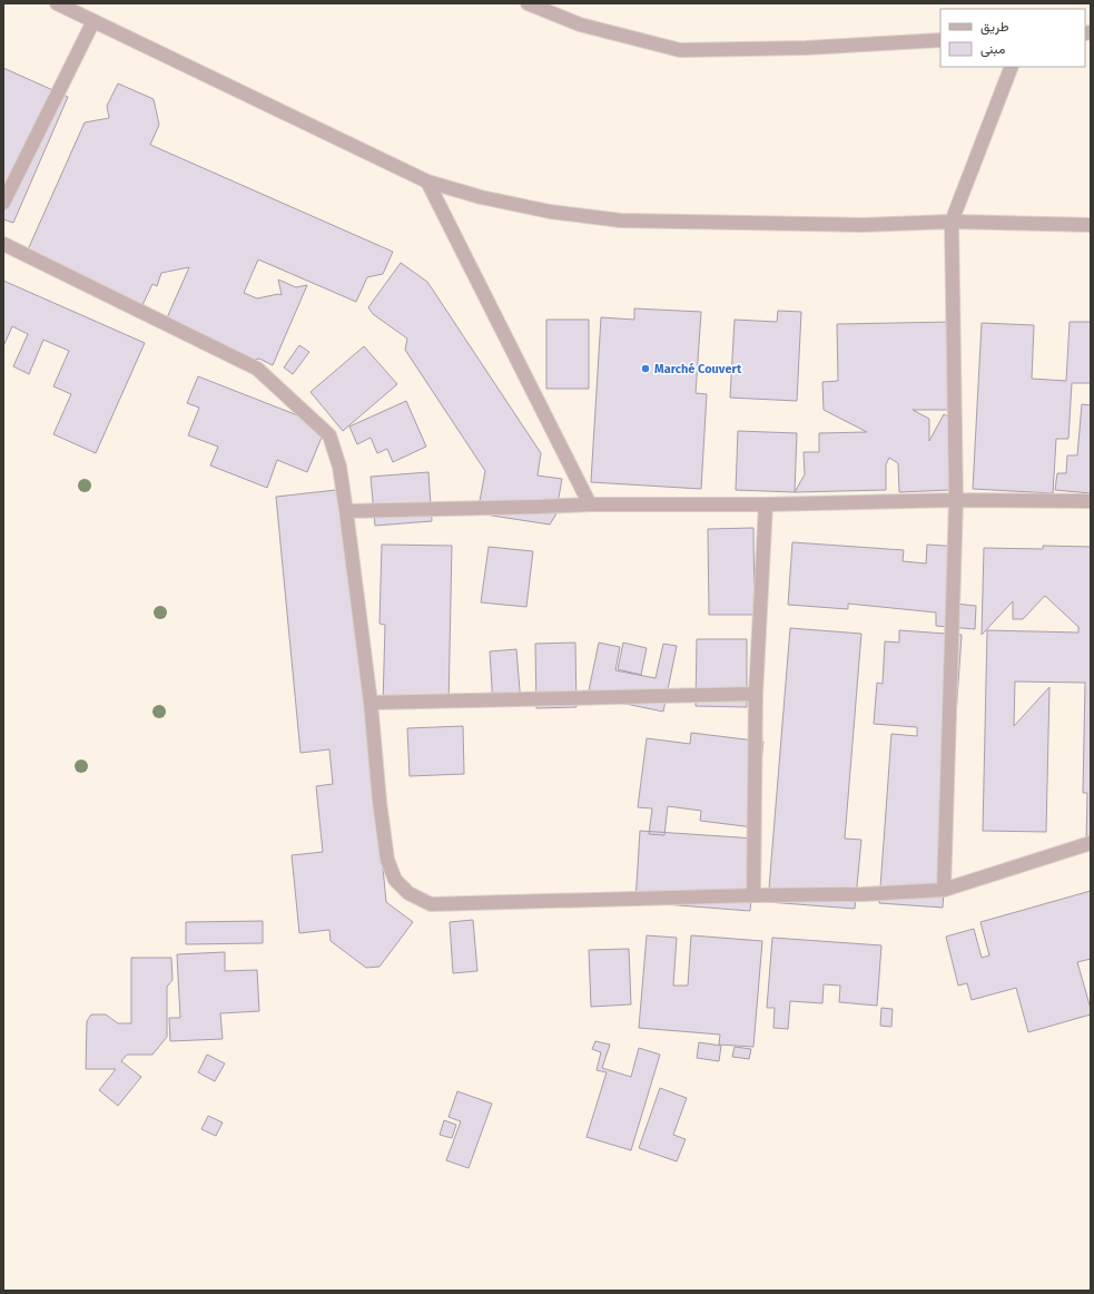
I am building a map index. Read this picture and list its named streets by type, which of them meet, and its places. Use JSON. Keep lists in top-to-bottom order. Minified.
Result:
{"places":["Marché Couvert"],"legend":["طريق","مبنى"]}
